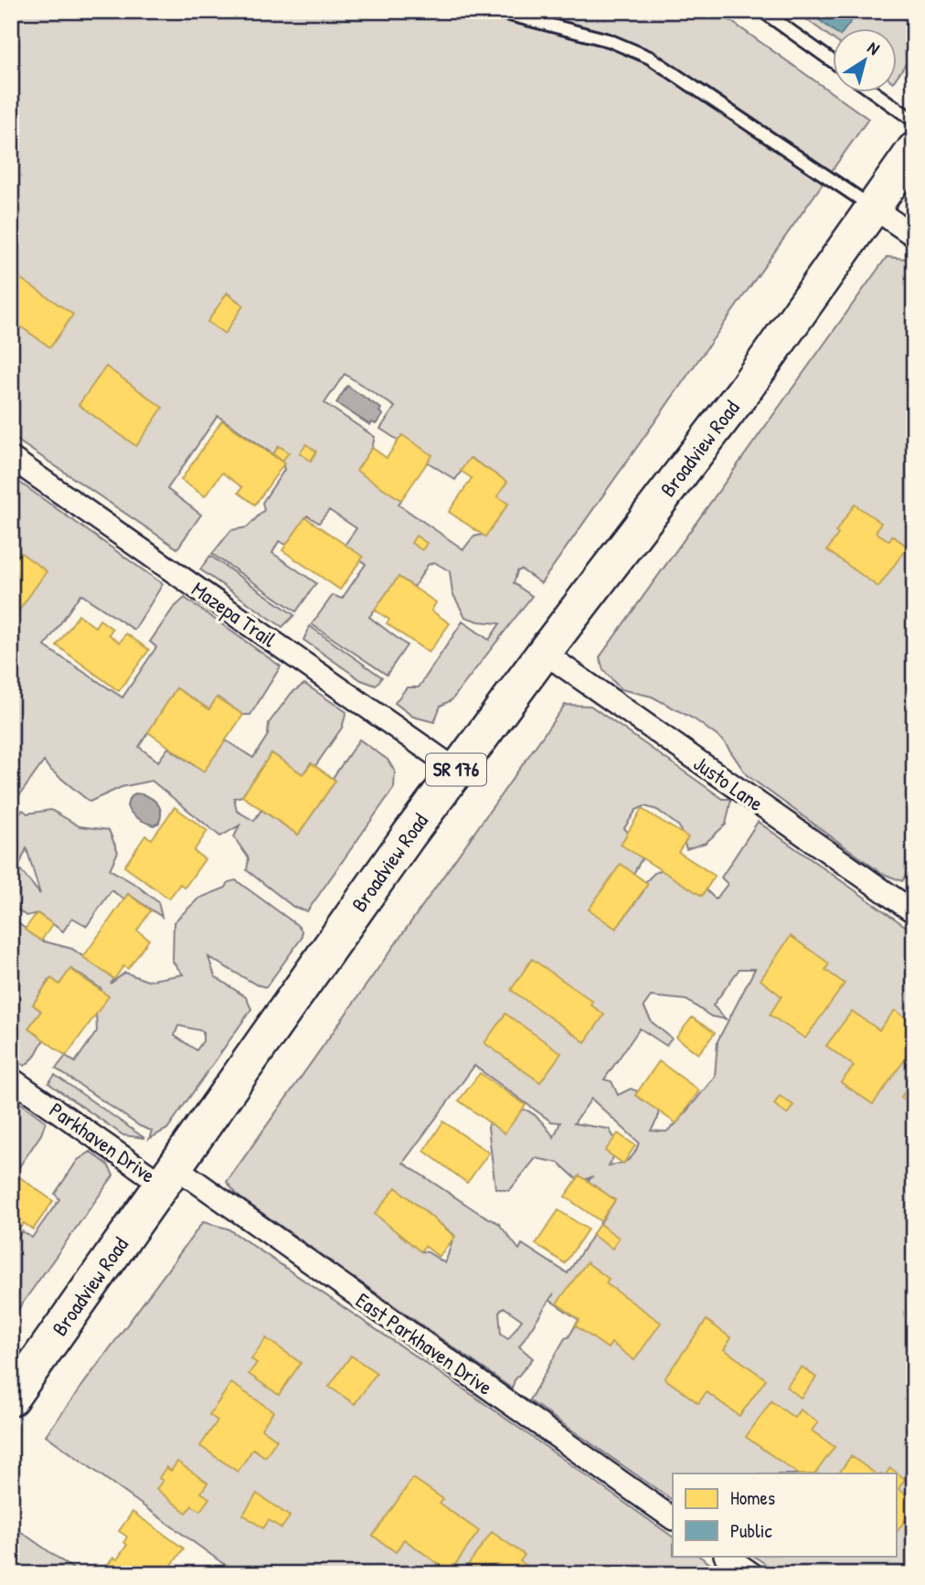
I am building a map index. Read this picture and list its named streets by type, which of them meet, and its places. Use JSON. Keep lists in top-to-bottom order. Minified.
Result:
{"streets":{"main road":["Broadview Road","SR 176"],"street":["Mazepa Trail","Justo Lane","Parkhaven Drive","East Parkhaven Drive"]},"crossings":[["Broadview Road","Mazepa Trail"],["Broadview Road","Justo Lane"],["Broadview Road","Parkhaven Drive"],["Broadview Road","East Parkhaven Drive"],["Parkhaven Drive","East Parkhaven Drive"]],"legend":["Homes","Public"],"north":"top right"}
